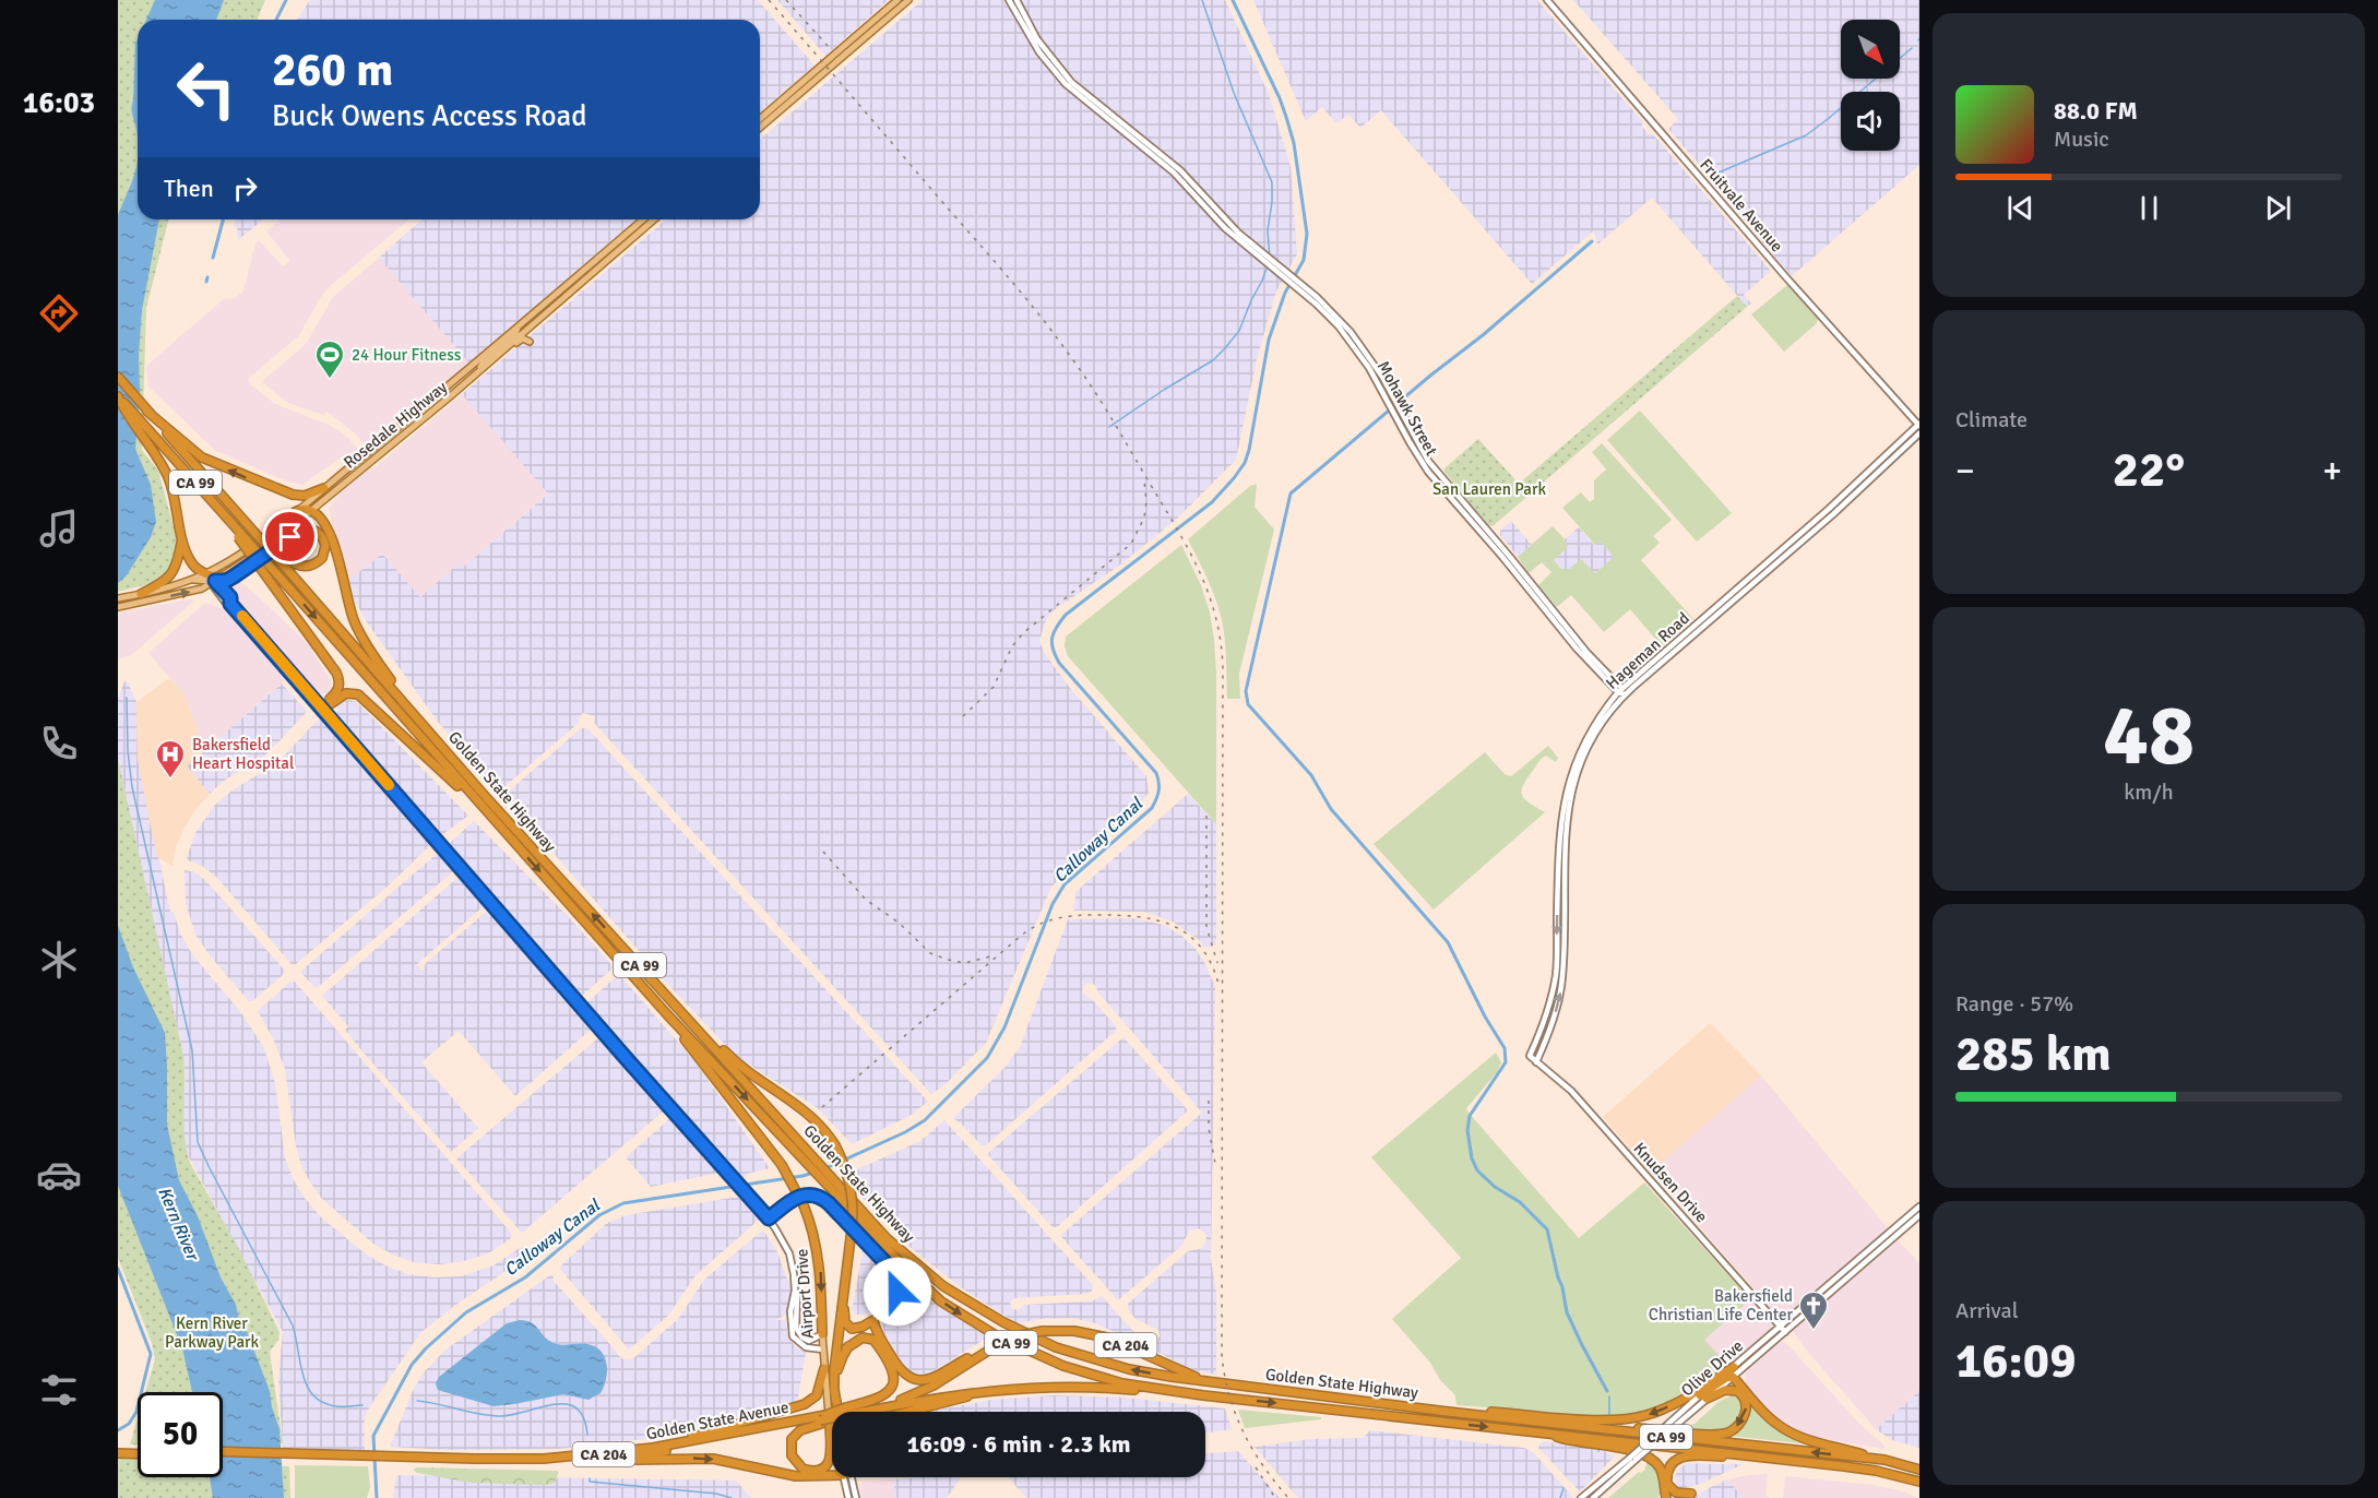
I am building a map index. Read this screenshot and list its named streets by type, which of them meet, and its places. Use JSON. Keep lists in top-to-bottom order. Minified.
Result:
{"streets":{"highway":["CA 99","Golden State Highway","Airport Drive","CA 204","Golden State Avenue"],"main road":["Fruitvale Avenue","Mohawk Street","Rosedale Highway","Hageman Road","Knudsen Drive","Olive Drive"]},"crossings":[["Fruitvale Avenue","Hageman Road"],["Mohawk Street","Hageman Road"],["CA 99","Golden State Highway"],["Hageman Road","Knudsen Drive"],["Golden State Highway","Airport Drive"],["Golden State Highway","CA 204"],["Golden State Highway","Golden State Avenue"],["Knudsen Drive","Olive Drive"],["Airport Drive","Golden State Avenue"],["CA 204","Golden State Avenue"]],"water":["Calloway Canal","Kern River"],"parks":["San Lauren Park","Kern River Parkway Park"],"places":{"sports":["24 Hour Fitness"],"hospital":["Bakersfield Heart Hospital"],"church":["Bakersfield Christian Life Center"]},"north":"bottom right","page":{"tabs":"16:03","turn":["260 m","Buck Owens Access Road"],"song":["88.0 FM","Music"],"then":"Then","tile":["Climate",["48","km/h"],["Range · 57%","285 km"],["Arrival","16:09"]],"heat":["−","22°","+"],"limit":"50","trip":"16:09 · 6 min · 2.3 km"}}
